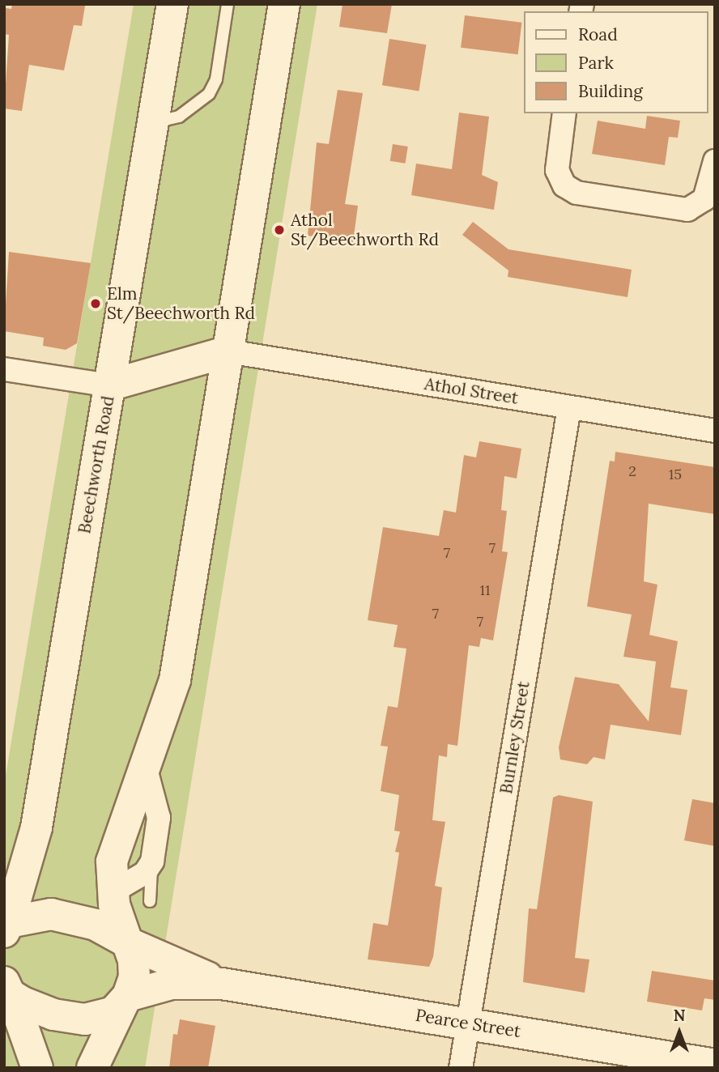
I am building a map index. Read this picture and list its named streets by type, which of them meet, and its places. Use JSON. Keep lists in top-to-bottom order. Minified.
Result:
{"streets":{"main road":["Beechworth Road","Pearce Street"],"street":["Athol Street","Burnley Street"]},"crossings":[["Athol Street","Burnley Street"],["Beechworth Road","Pearce Street"],["Burnley Street","Pearce Street"]],"places":["Athol St/Beechworth Rd","Elm St/Beechworth Rd"],"house_numbers":["2","15","7","7","11","7","7"],"legend":["Road","Park","Building"],"north":"top"}
